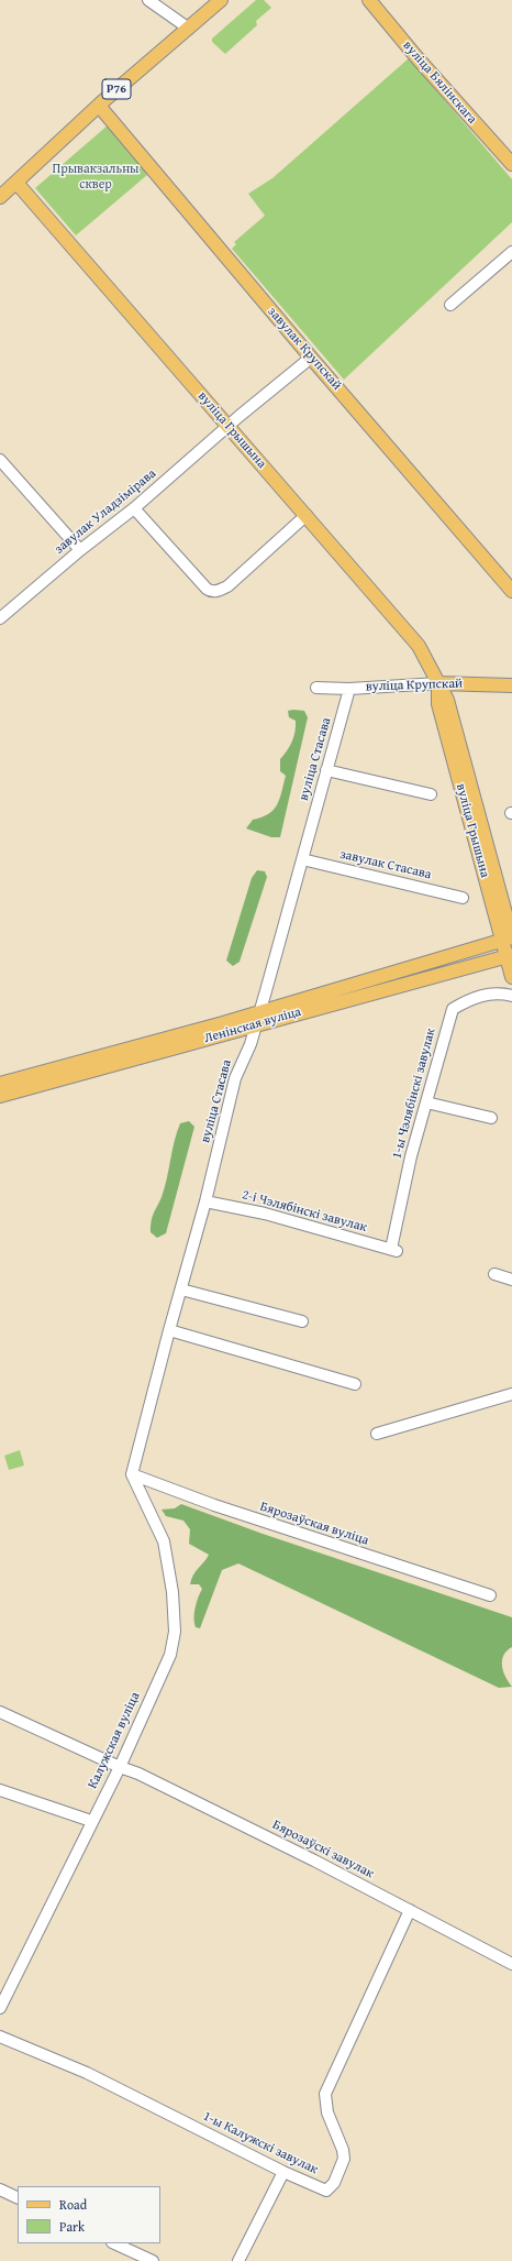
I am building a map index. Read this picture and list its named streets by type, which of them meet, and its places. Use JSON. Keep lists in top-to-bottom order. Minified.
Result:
{"streets":{"main road":["вуліца Бялінскага","Р76","завулак Крупскай","вуліца Грышына","вуліца Крупскай","Ленінская вуліца"],"street":["завулак Уладзімірава","вуліца Стасава","завулак Стасава","1-ы Чэлябінскі завулак","2-і Чэлябінскі завулак","Бярозаўская вуліца","Калужская вуліца","Бярозаўскі завулак","1-ы Калужскі завулак"]},"crossings":[["Р76","завулак Крупскай"],["Р76","вуліца Грышына"],["завулак Крупскай","завулак Уладзімірава"],["вуліца Грышына","завулак Уладзімірава"],["вуліца Грышына","вуліца Крупскай"],["вуліца Грышына","Ленінская вуліца"],["вуліца Крупскай","вуліца Стасава"],["вуліца Стасава","завулак Стасава"],["вуліца Стасава","Ленінская вуліца"],["вуліца Стасава","2-і Чэлябінскі завулак"],["вуліца Стасава","Бярозаўская вуліца"],["вуліца Стасава","Калужская вуліца"],["1-ы Чэлябінскі завулак","2-і Чэлябінскі завулак"],["Бярозаўская вуліца","Калужская вуліца"],["Калужская вуліца","Бярозаўскі завулак"],["Бярозаўскі завулак","1-ы Калужскі завулак"]],"parks":["Прывакзальны сквер"],"legend":["Road","Park"]}
